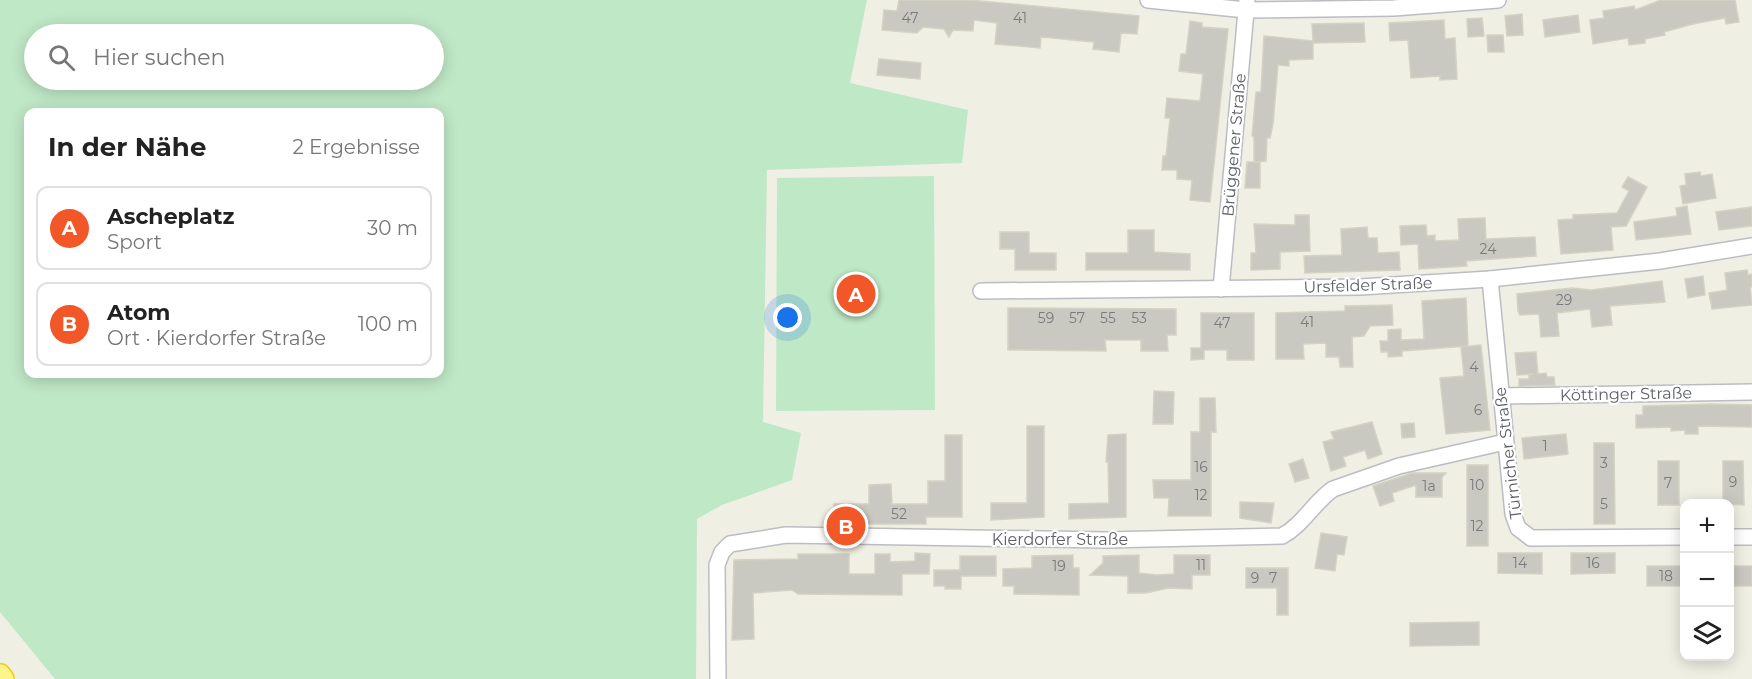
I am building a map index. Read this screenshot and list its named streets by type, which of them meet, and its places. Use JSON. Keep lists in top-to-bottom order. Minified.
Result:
{"streets":{"street":["Brüggener Straße","Ursfelder Straße","Köttinger Straße","Türnicher Straße","Kierdorfer Straße"]},"crossings":[["Brüggener Straße","Ursfelder Straße"],["Ursfelder Straße","Türnicher Straße"],["Köttinger Straße","Türnicher Straße"],["Türnicher Straße","Kierdorfer Straße"]],"house_numbers":["47","41","24","29","59","57","55","53","41","47","4","6","1","3","16","9","7","10","1a","12","5","52","12","14","16","11","19","18","9","7"],"page":{"search":"Hier suchen","heading":["In der Nähe","2 Ergebnisse"],"list":[{"mark":"A","name":"Ascheplatz","note":"Sport","value":"30 m"},{"mark":"B","name":"Atom","note":"Ort · Kierdorfer Straße","value":"100 m"}],"pins":["A","B"],"map_buttons":["+","−"]}}
